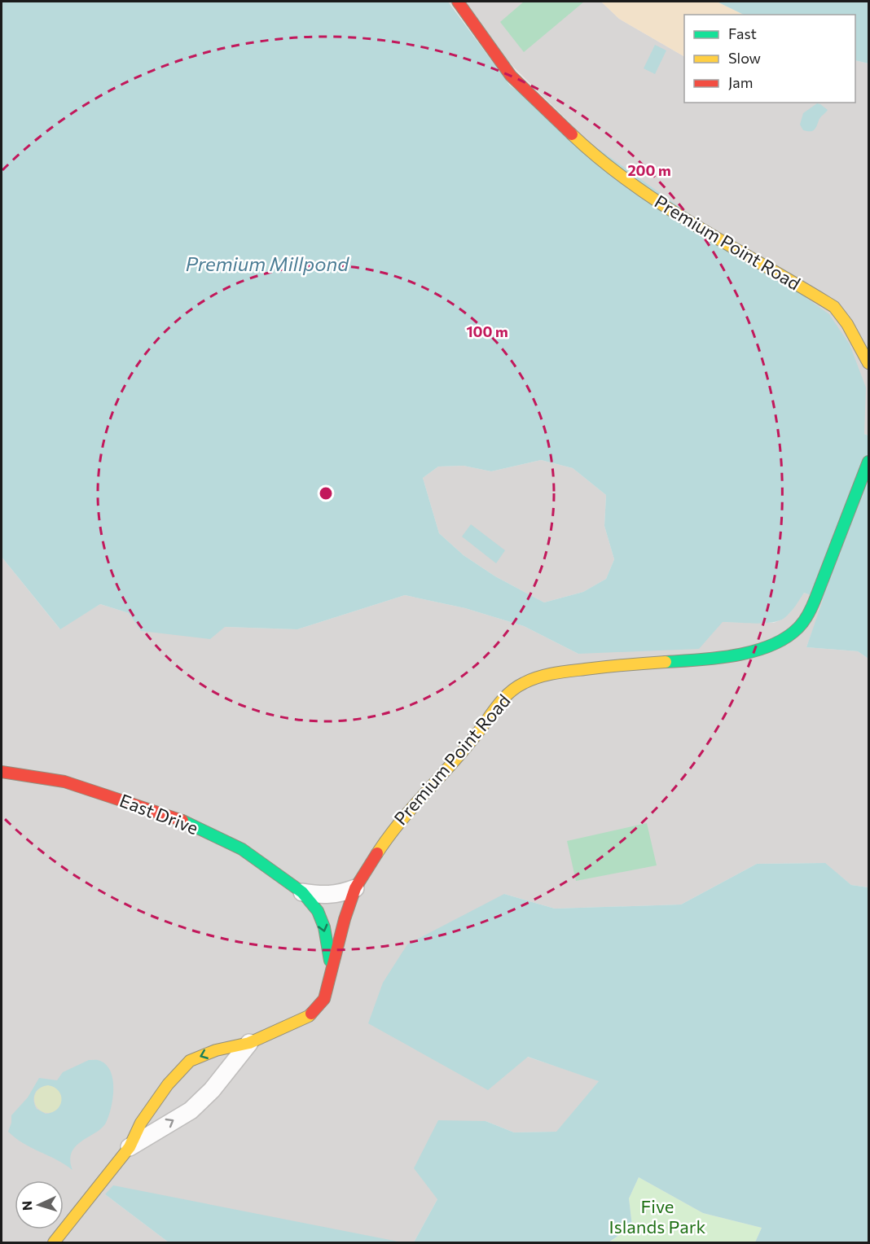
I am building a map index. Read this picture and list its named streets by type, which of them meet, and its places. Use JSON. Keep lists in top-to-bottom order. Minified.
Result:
{"streets":{"street":["Premium Point Road","East Drive"]},"crossings":[["Premium Point Road","East Drive"]],"water":["Premium Millpond"],"parks":["Five Islands Park"],"legend":["Fast","Slow","Jam"],"north":"left","rings":["200 m","100 m"]}
